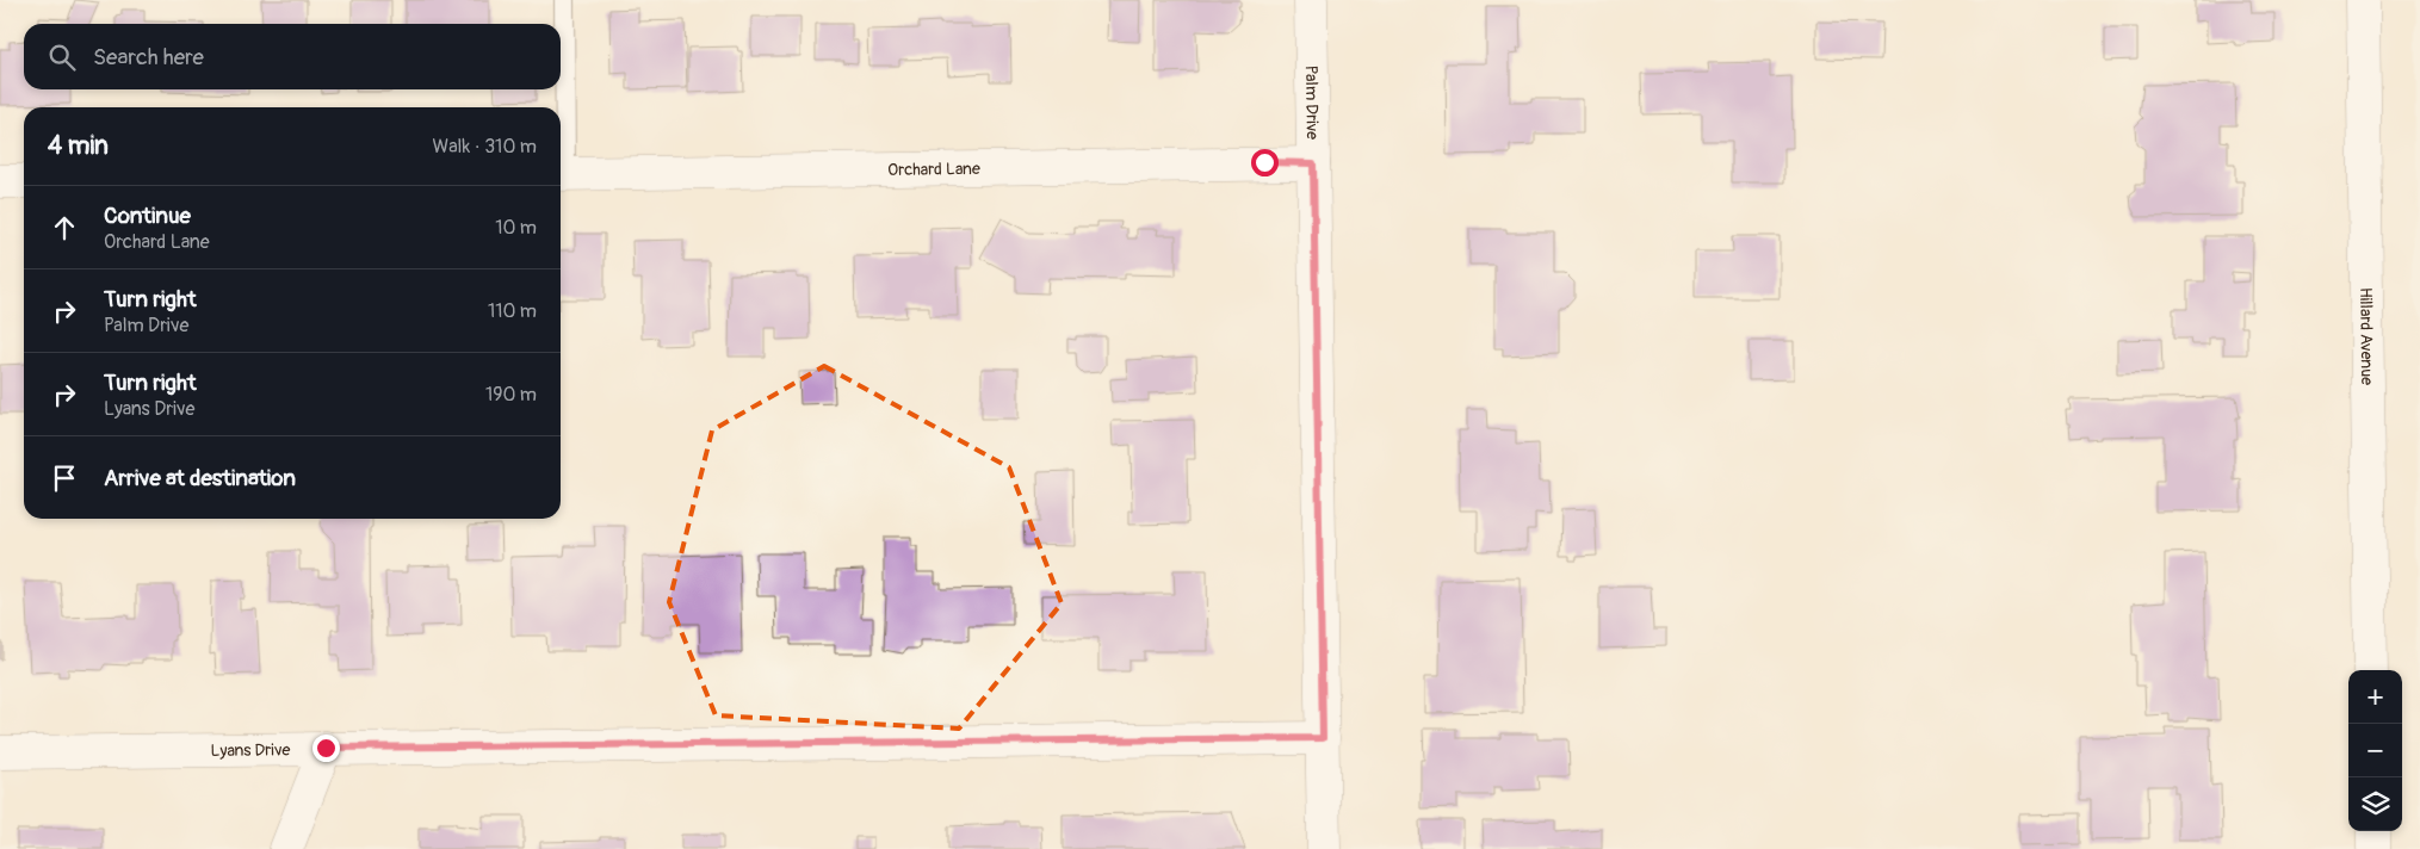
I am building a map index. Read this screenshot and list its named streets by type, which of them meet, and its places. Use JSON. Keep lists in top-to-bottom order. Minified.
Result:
{"streets":{"street":["Palm Drive","Orchard Lane","Hillard Avenue","Lyans Drive"]},"crossings":[["Palm Drive","Orchard Lane"],["Palm Drive","Lyans Drive"]],"page":{"search":"Search here","heading":["4 min","Walk · 310 m"],"list":[["Continue","Orchard Lane","10 m"],["Turn right","Palm Drive","110 m"],["Turn right","Lyans Drive","190 m"],"Arrive at destination"],"map_buttons":["+","−"]}}
